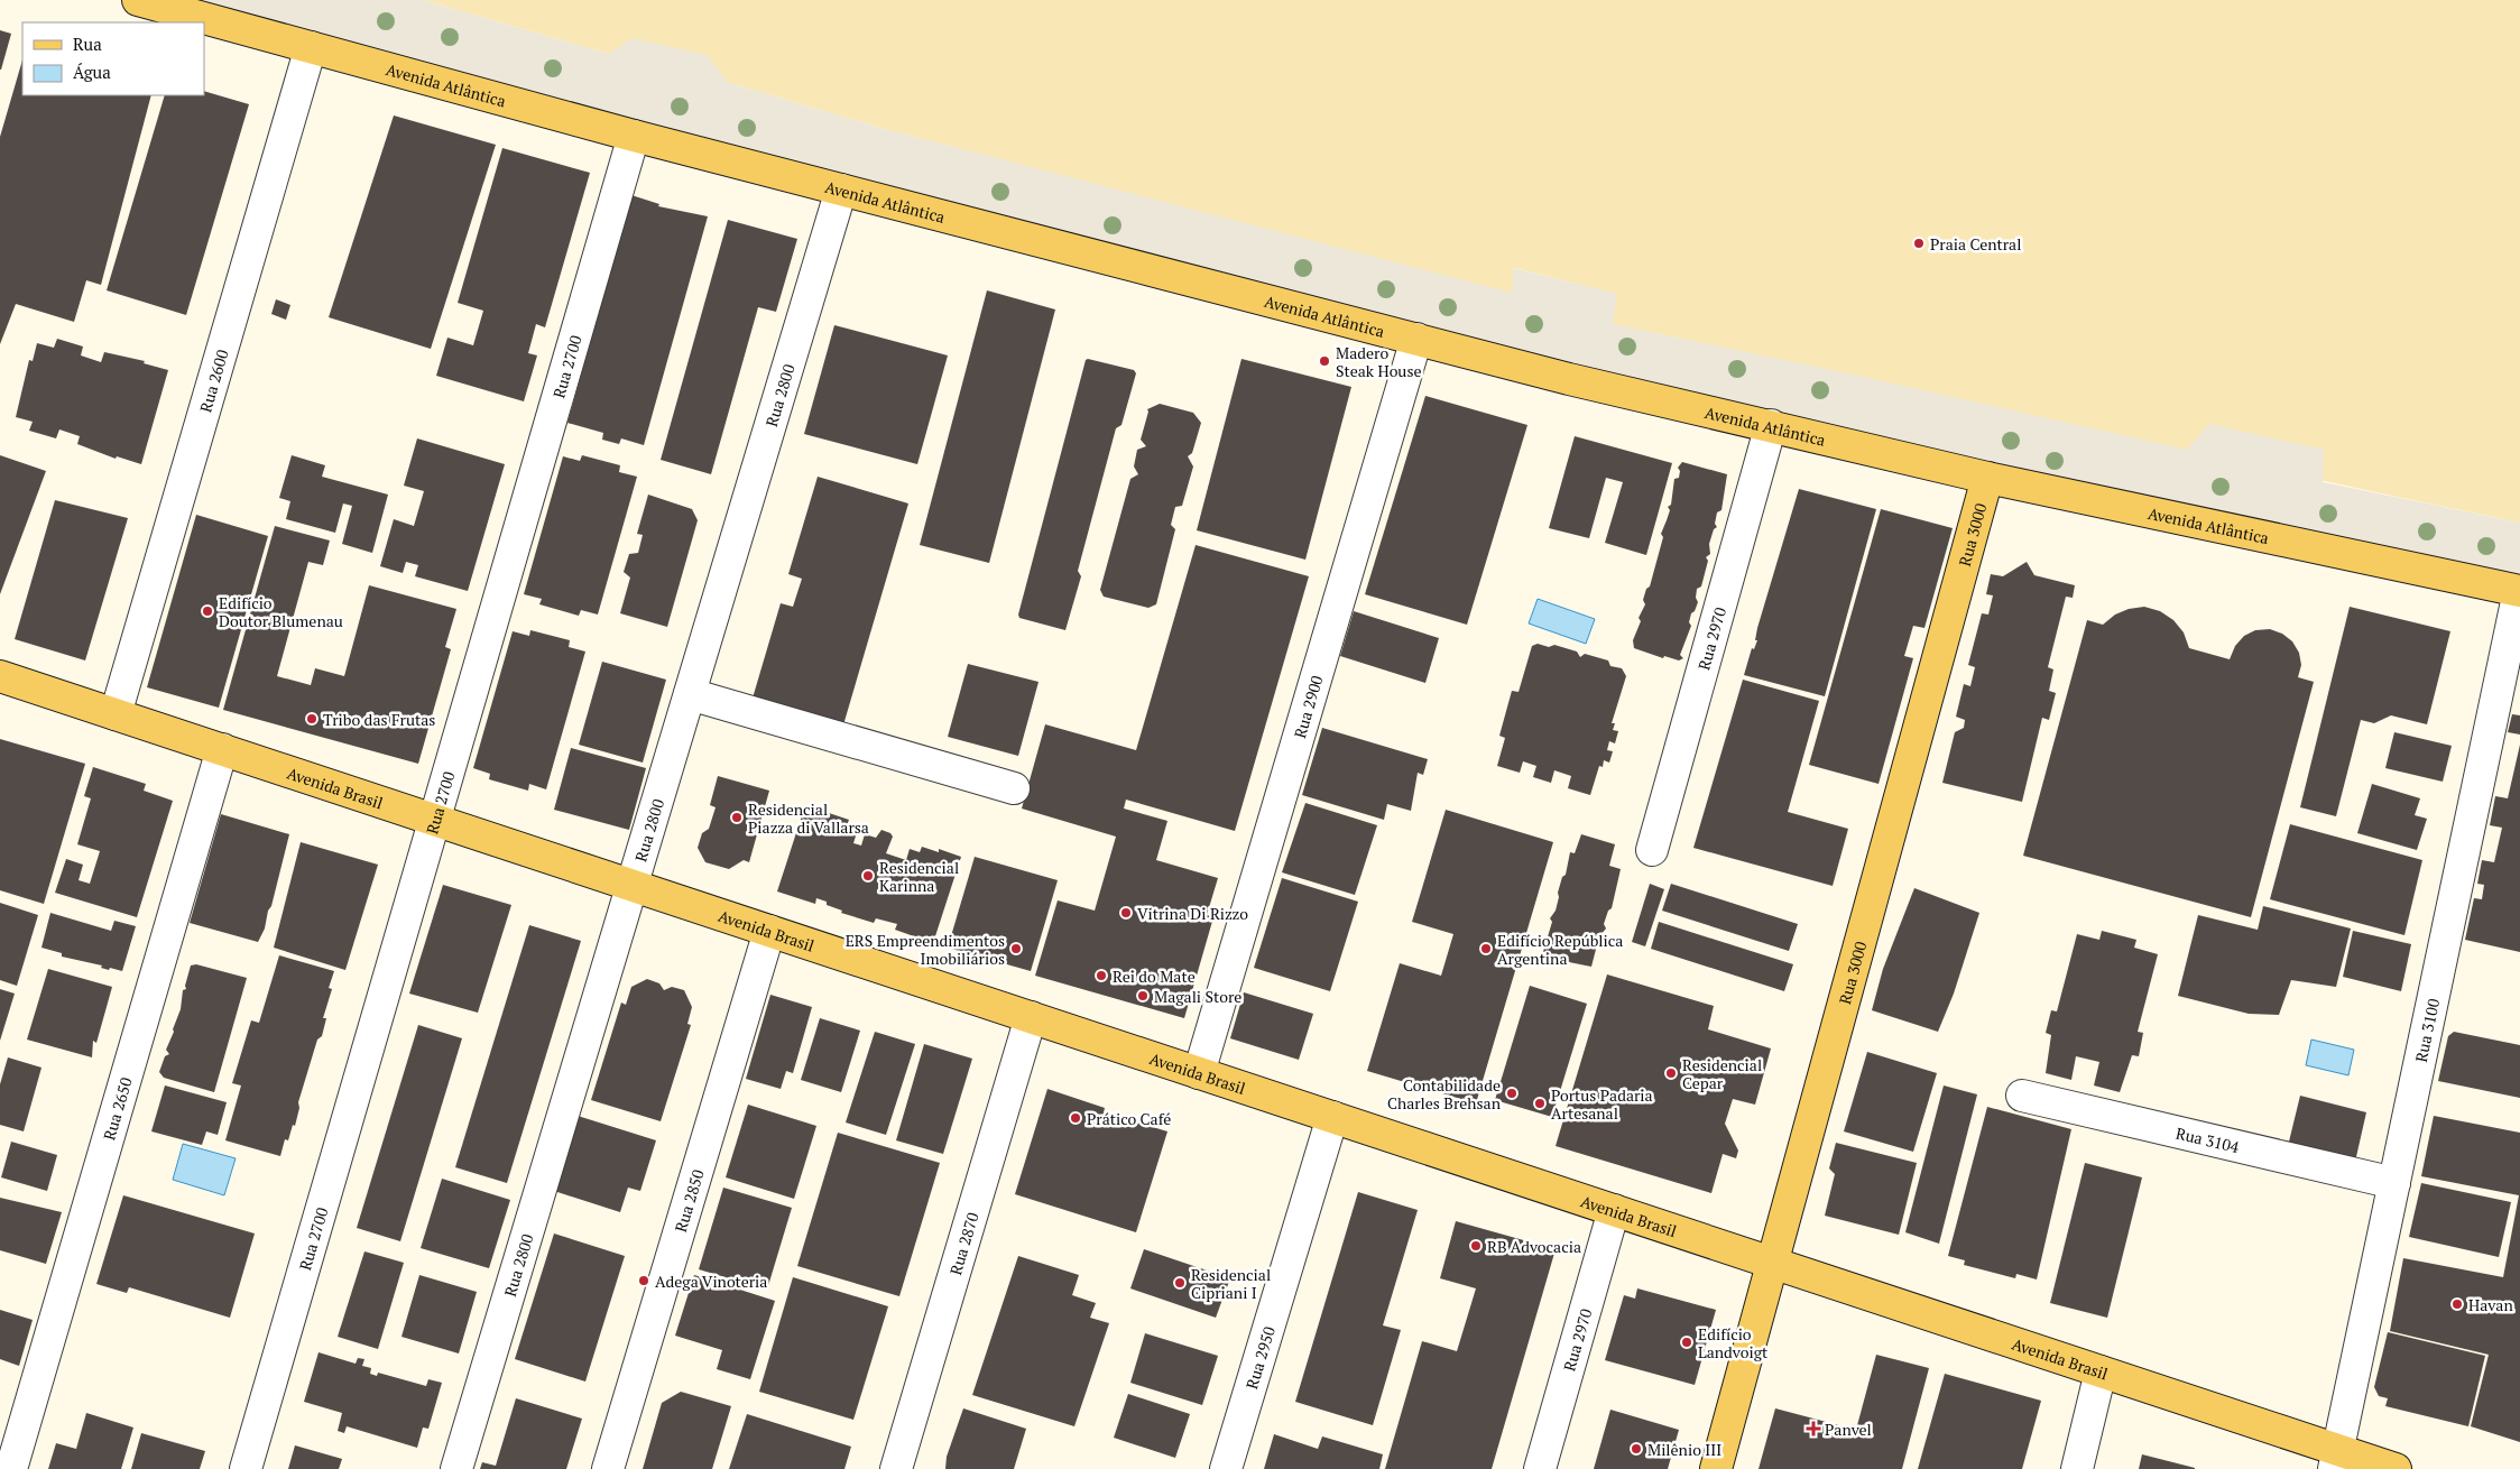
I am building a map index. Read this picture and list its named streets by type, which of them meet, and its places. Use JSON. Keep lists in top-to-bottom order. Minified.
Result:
{"streets":{"main road":["Avenida Atlântica","Rua 3000","Avenida Brasil"],"street":["Rua 2700","Rua 2600","Rua 2800","Rua 2970","Rua 2900","Rua 3100","Rua 2650","Rua 3104","Rua 2850","Rua 2870","Rua 2950"]},"crossings":[["Avenida Atlântica","Rua 2700"],["Avenida Atlântica","Rua 2600"],["Avenida Atlântica","Rua 2800"],["Avenida Atlântica","Rua 3000"],["Avenida Atlântica","Rua 2970"],["Avenida Atlântica","Rua 2900"],["Avenida Atlântica","Rua 3100"],["Rua 2700","Avenida Brasil"],["Rua 2600","Avenida Brasil"],["Rua 2800","Avenida Brasil"],["Rua 3000","Avenida Brasil"],["Rua 2970","Avenida Brasil"],["Rua 2900","Avenida Brasil"],["Avenida Brasil","Rua 3100"],["Avenida Brasil","Rua 2650"],["Avenida Brasil","Rua 2850"],["Avenida Brasil","Rua 2870"],["Avenida Brasil","Rua 2950"],["Rua 3100","Rua 3104"]],"places":{"other":["Praia Central","Madero Steak House","Edifício Doutor Blumenau","Tribo das Frutas","Residencial Piazza di Vallarsa","Residencial Karinna","Vitrina Di Rizzo","ERS Empreendimentos Imobiliários","Edifício República Argentina","Rei do Mate","Magali Store","Residencial Cepar","Contabilidade Charles Brehsan","Portus Padaria Artesanal","Prático Café","RB Advocacia","Adega Vinoteria","Residencial Cipriani I","Havan","Edifício Landvoigt","Milênio III"],"health":["Panvel"]},"legend":["Rua","Água"]}
